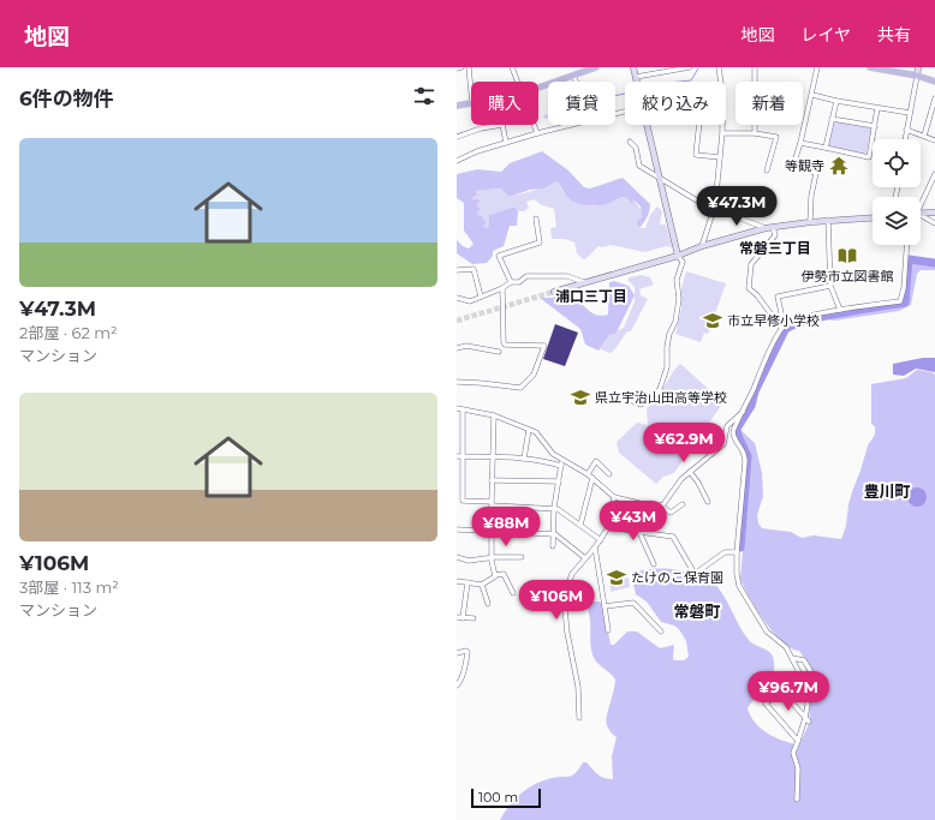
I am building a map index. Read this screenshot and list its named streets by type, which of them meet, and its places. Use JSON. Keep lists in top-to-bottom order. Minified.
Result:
{"districts":["常磐三丁目","浦口三丁目","豊川町","常磐町"],"places":{"temple":["等観寺"],"library":["伊勢市立図書館"],"school or university":["市立早修小学校","県立宇治山田高等学校","たけのこ保育園"]},"scale_bar":"100 m","page":{"header":"地図","nav":["地図","レイヤ","共有"],"heading":"6件の物件","chip":["購入","賃貸","絞り込み","新着"],"list":[{"name":"¥47.3M","note":"2部屋 · 62 m² · マンション"},{"name":"¥106M","note":"3部屋 · 113 m² · マンション"}],"price":["¥47.3M","¥62.9M","¥43M","¥88M","¥106M","¥96.7M"],"scale":"100 m"}}
